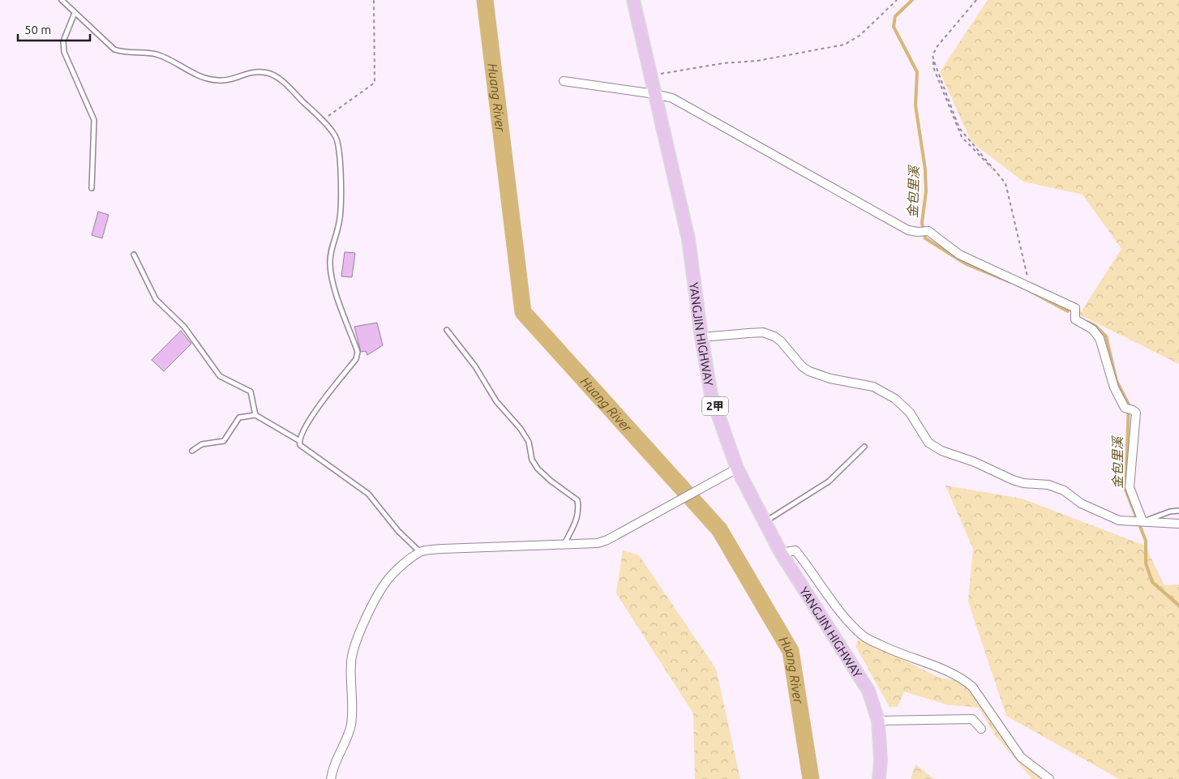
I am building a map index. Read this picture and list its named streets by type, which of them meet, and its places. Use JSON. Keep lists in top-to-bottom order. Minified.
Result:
{"streets":{"main road":["YANGJIN HIGHWAY","2甲"]},"water":["Huang River","金包里溪"],"scale_bar":"50 m"}
